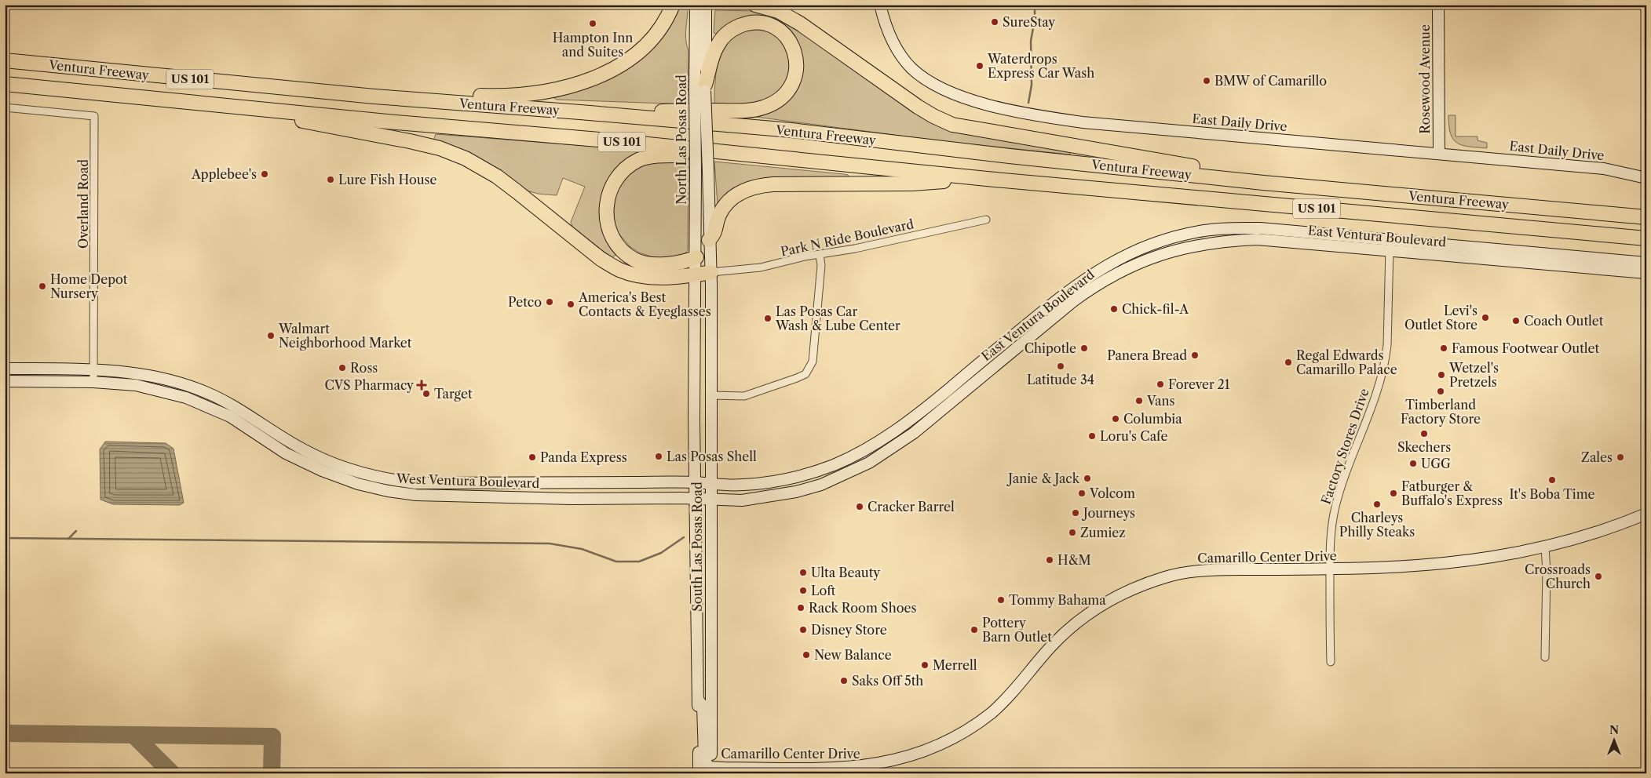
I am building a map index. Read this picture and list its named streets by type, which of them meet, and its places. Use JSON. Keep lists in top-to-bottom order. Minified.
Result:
{"streets":{"highway":["Ventura Freeway","US 101"],"main road":["Rosewood Avenue","East Daily Drive","North Las Posas Road","East Ventura Boulevard","West Ventura Boulevard","South Las Posas Road","Camarillo Center Drive"],"street":["Overland Road","Park N Ride Boulevard","Factory Stores Drive"]},"crossings":[["Rosewood Avenue","East Daily Drive"],["North Las Posas Road","Park N Ride Boulevard"],["North Las Posas Road","South Las Posas Road"],["Overland Road","West Ventura Boulevard"],["East Ventura Boulevard","Factory Stores Drive"],["East Ventura Boulevard","West Ventura Boulevard"],["East Ventura Boulevard","South Las Posas Road"],["Park N Ride Boulevard","South Las Posas Road"],["Factory Stores Drive","Camarillo Center Drive"],["West Ventura Boulevard","South Las Posas Road"],["South Las Posas Road","Camarillo Center Drive"]],"places":{"other":["SureStay","Hampton Inn and Suites","Waterdrops Express Car Wash","BMW of Camarillo","Applebee's","Lure Fish House","Home Depot Nursery","Petco","America's Best Contacts & Eyeglasses","Chick-fil-A","Levi's Outlet Store","Las Posas Car Wash & Lube Center","Coach Outlet","Walmart Neighborhood Market","Chipotle","Famous Footwear Outlet","Panera Bread","Regal Edwards Camarillo Palace","Latitude 34","Ross","Wetzel's Pretzels","Forever 21","Timberland Factory Store","Target","Vans","Columbia","Skechers","Loru's Cafe","Las Posas Shell","Panda Express","Zales","UGG","Janie & Jack","It's Boba Time","Volcom","Fatburger & Buffalo's Express","Charleys Philly Steaks","Cracker Barrel","Journeys","Zumiez","H&M","Ulta Beauty","Crossroads Church","Loft","Tommy Bahama","Rack Room Shoes","Disney Store","Pottery Barn Outlet","New Balance","Merrell","Saks Off 5th"],"health":["CVS Pharmacy"]},"north":"top"}
